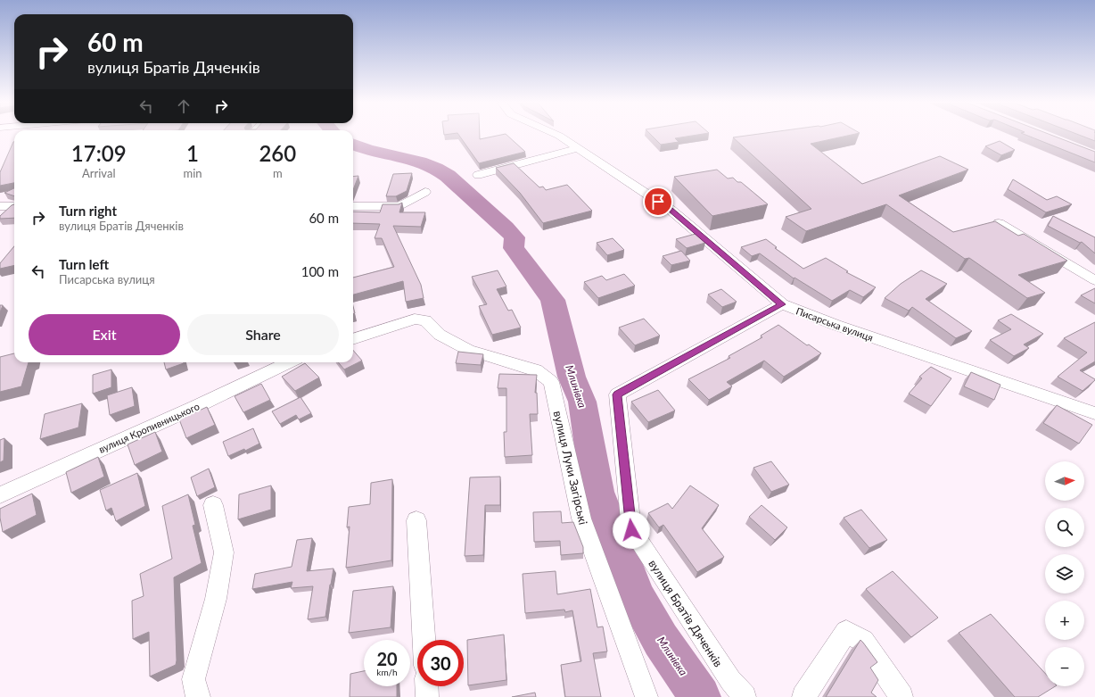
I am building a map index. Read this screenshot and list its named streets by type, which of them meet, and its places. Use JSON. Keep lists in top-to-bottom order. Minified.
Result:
{"streets":{"street":["Писарська вулиця","вулиця Кропивницького","вулиця Луки Загірські","вулиця Братів Дяченків"]},"crossings":[["Писарська вулиця","вулиця Братів Дяченків"]],"water":["Млинівка"],"north":"right","page":{"turn":["60 m","вулиця Братів Дяченків"],"eta":["17:09","Arrival","1","min","260","m"],"list":[{"name":"Turn right","note":"вулиця Братів Дяченків","value":"60 m"},{"name":"Turn left","note":"Писарська вулиця","value":"100 m"}],"buttons":["Exit","Share"],"map_buttons":["+","−"],"speed":"20 km/h","limit":"30"}}
